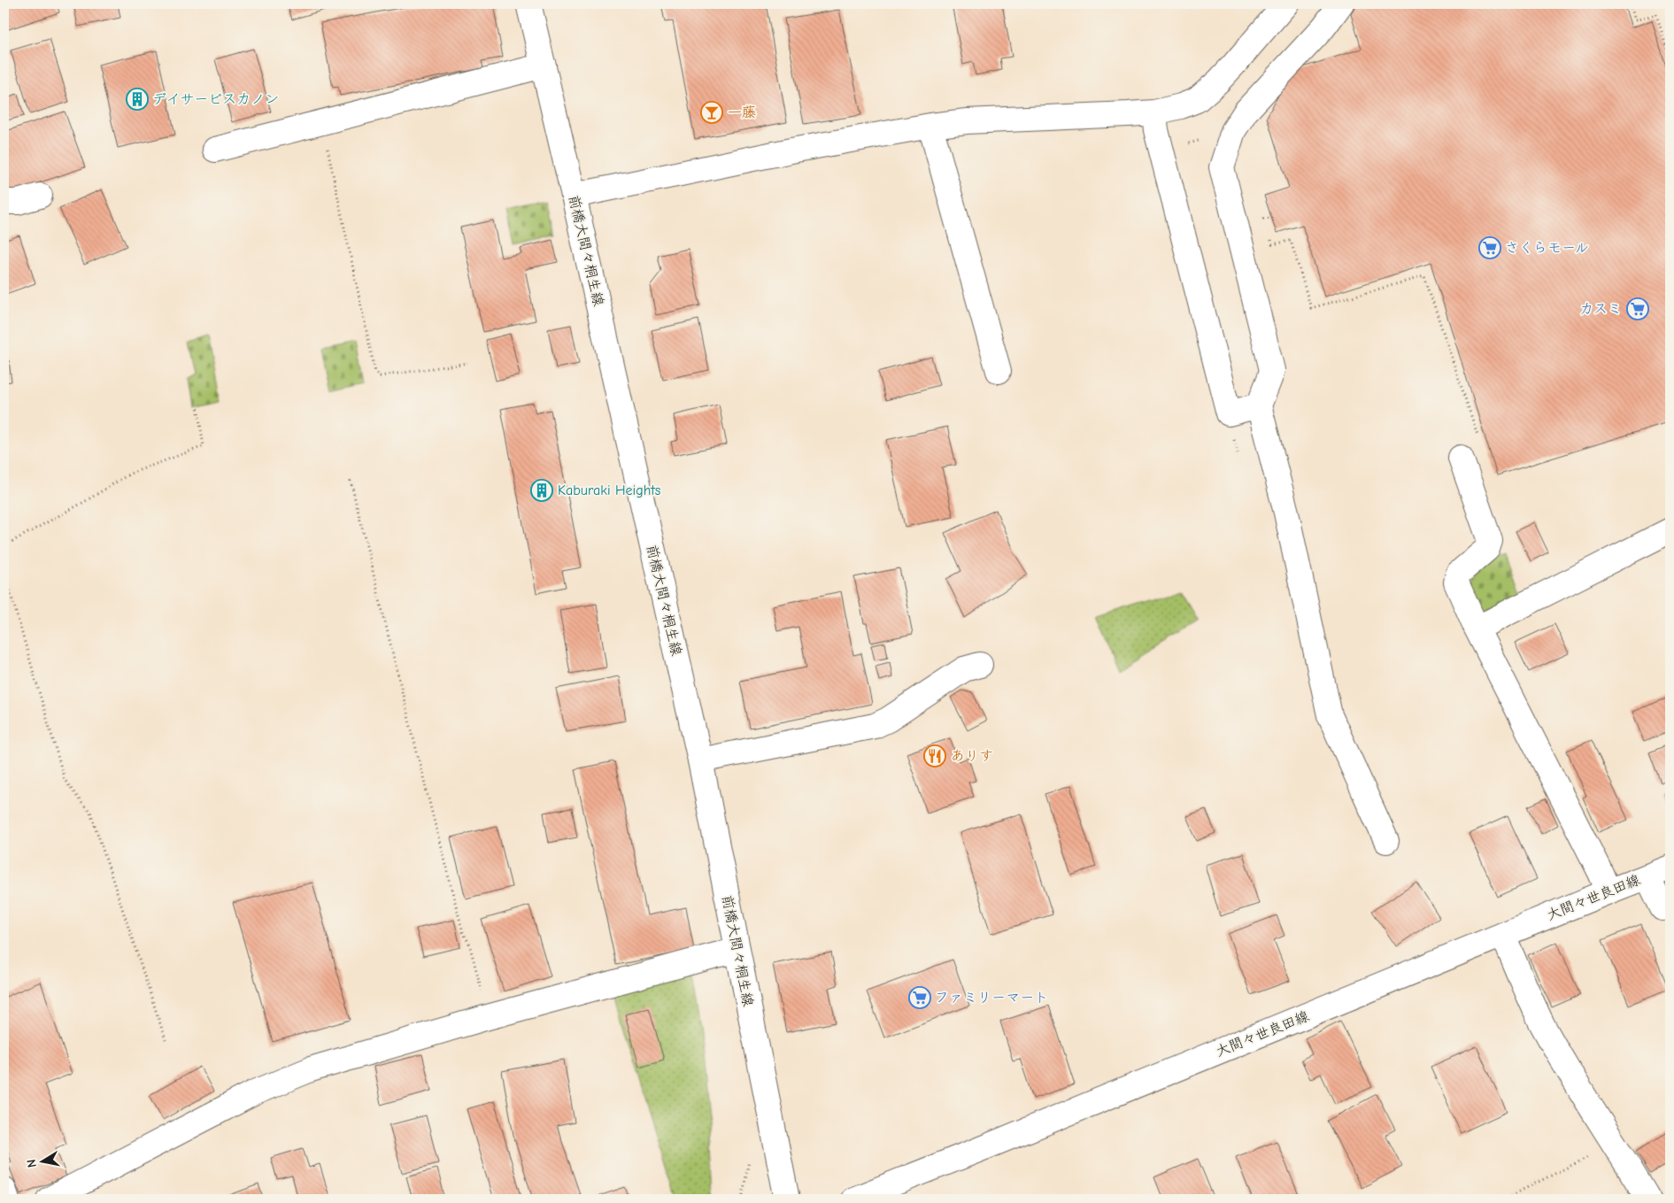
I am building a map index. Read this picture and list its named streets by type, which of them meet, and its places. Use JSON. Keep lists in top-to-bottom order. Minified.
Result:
{"streets":{"street":["前橋大間々桐生線","大間々世良田線"]},"places":{"building":["デイサービスカノン","Kaburaki Heights"],"bar":["一藤"],"supermarket":["さくらモール","カスミ","ファミリーマート"],"restaurant":["ありす"]},"north":"left"}
